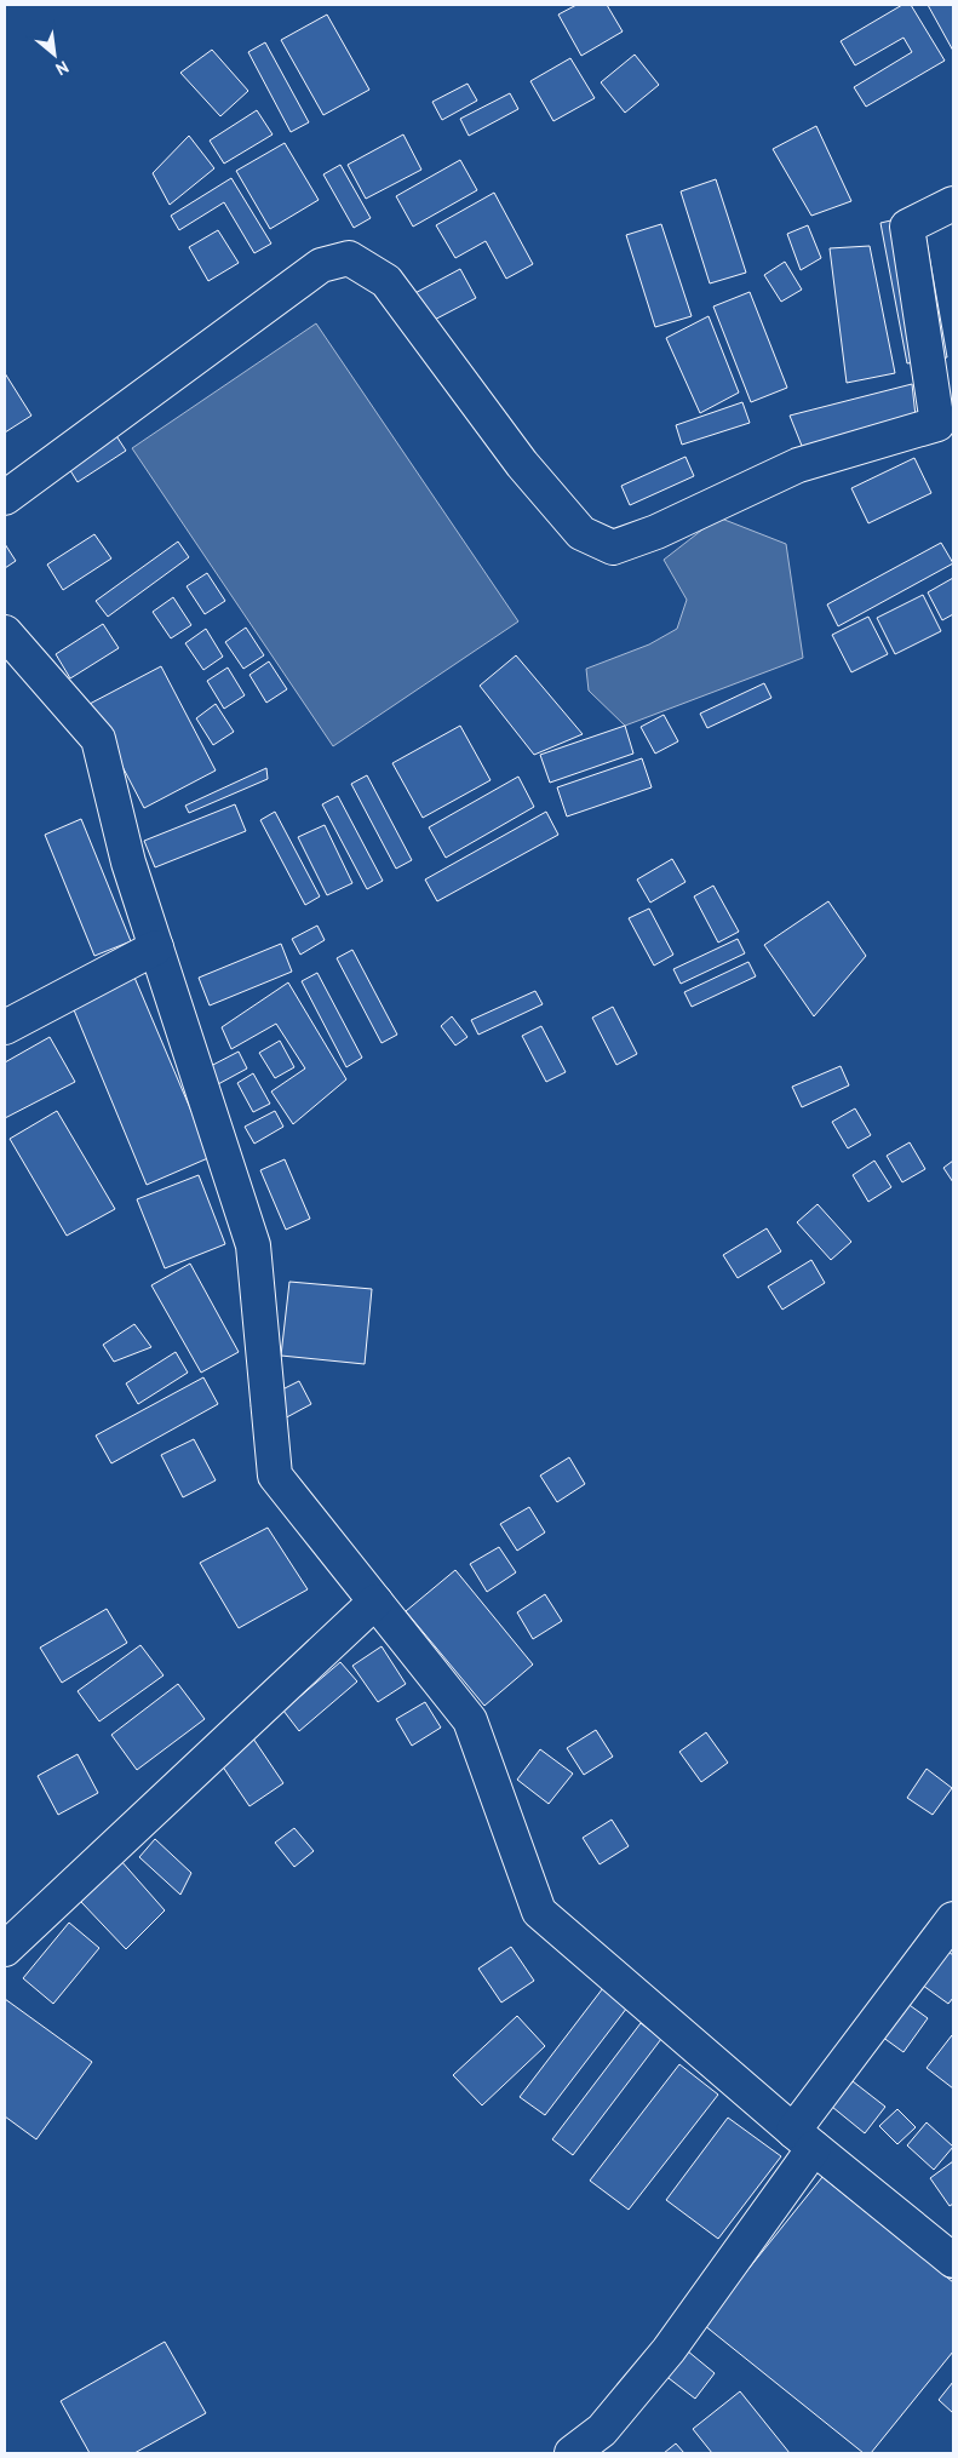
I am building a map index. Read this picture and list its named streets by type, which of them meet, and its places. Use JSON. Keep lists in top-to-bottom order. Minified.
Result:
{"north":"bottom right"}
